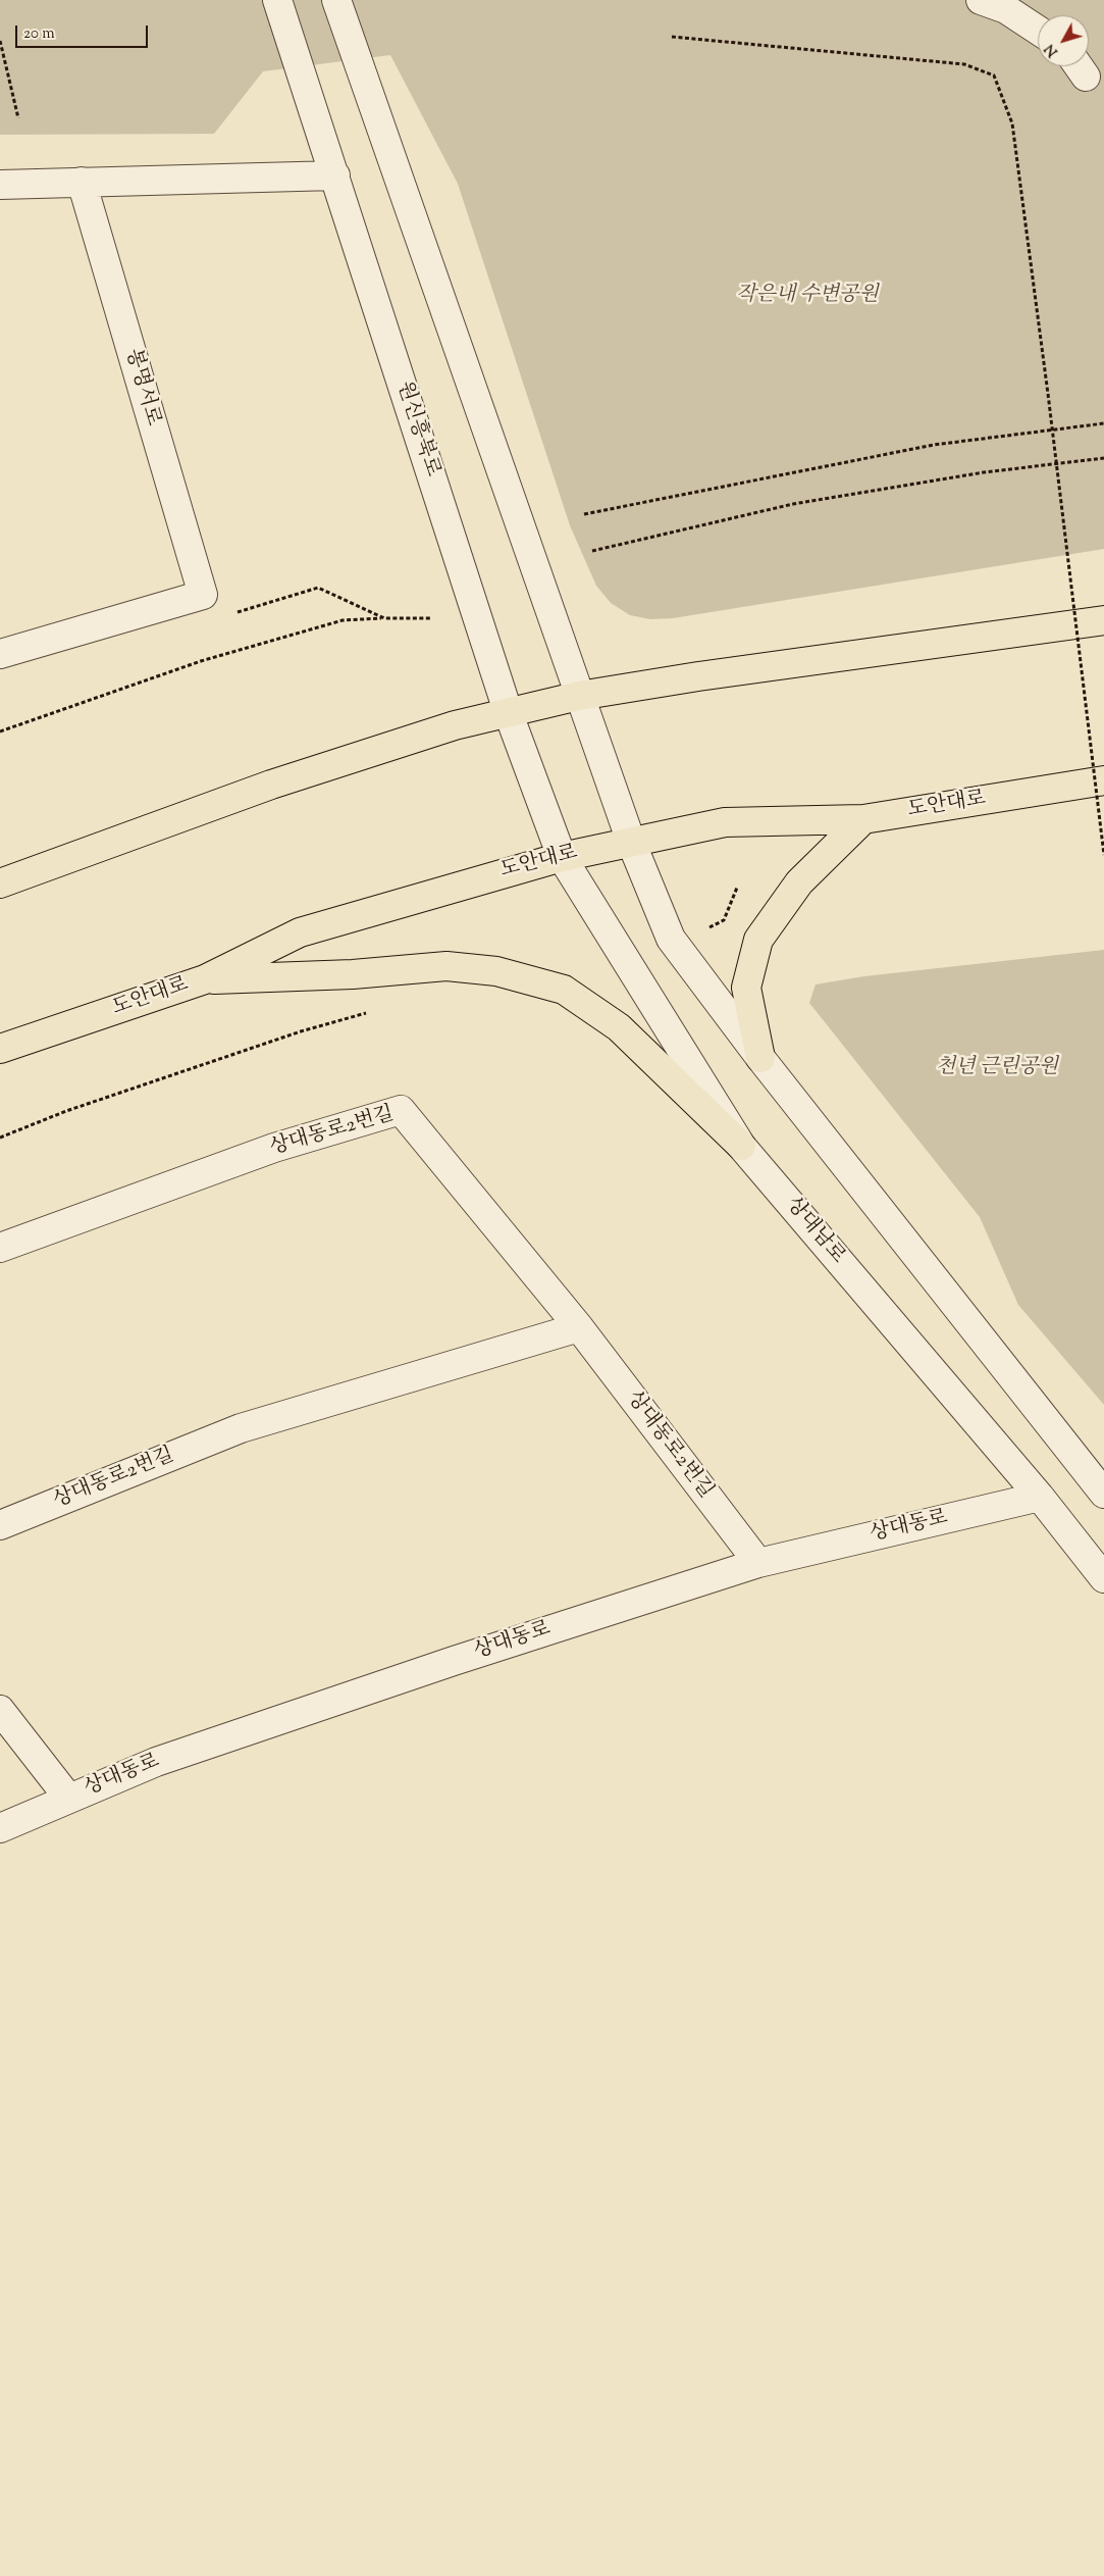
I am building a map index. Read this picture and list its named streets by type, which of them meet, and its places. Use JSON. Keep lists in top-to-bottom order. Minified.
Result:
{"streets":{"main road":["도안대로"],"street":["봉명서로","원신흥북로","상대동로2번길","상대남로","상대동로"]},"crossings":[["원신흥북로","도안대로"],["원신흥북로","상대남로"],["도안대로","상대남로"],["상대동로2번길","상대동로"],["상대남로","상대동로"]],"parks":["작은내 수변공원","천년 근린공원"],"scale_bar":"20 m","north":"bottom left"}
